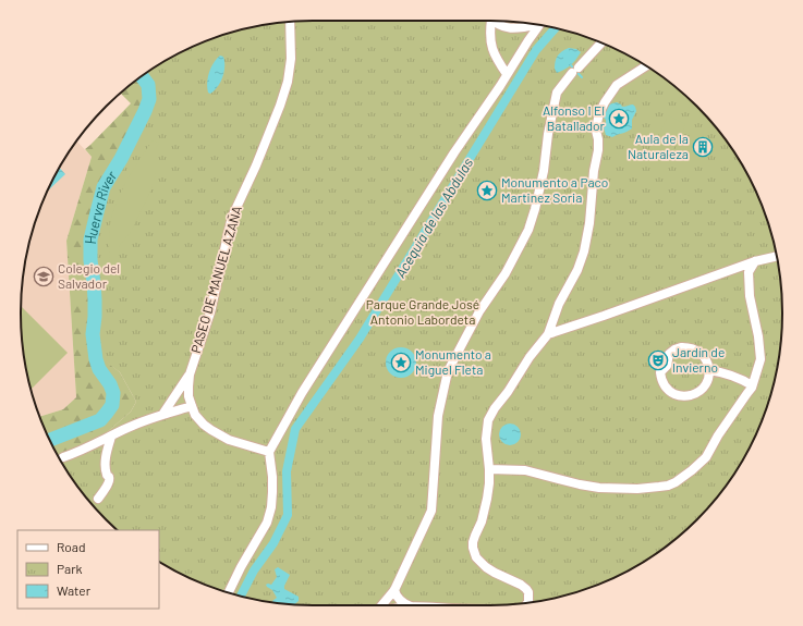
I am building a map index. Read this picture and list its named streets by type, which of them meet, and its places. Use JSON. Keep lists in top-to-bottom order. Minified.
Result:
{"streets":{"street":["PASEO DE MANUEL AZAÑA"]},"water":["Huerva River","Acequia de las Abdulas"],"parks":["Parque Grande José Antonio Labordeta"],"places":{"place":["Alfonso I El Batallador","Monumento a Paco Martinez Soria","Monumento a Miguel Fleta"],"building":["Aula de la Naturaleza"],"school or university":["Colegio del Salvador"],"theatre":["Jardín de Invierno"]},"legend":["Road","Park","Water"]}
